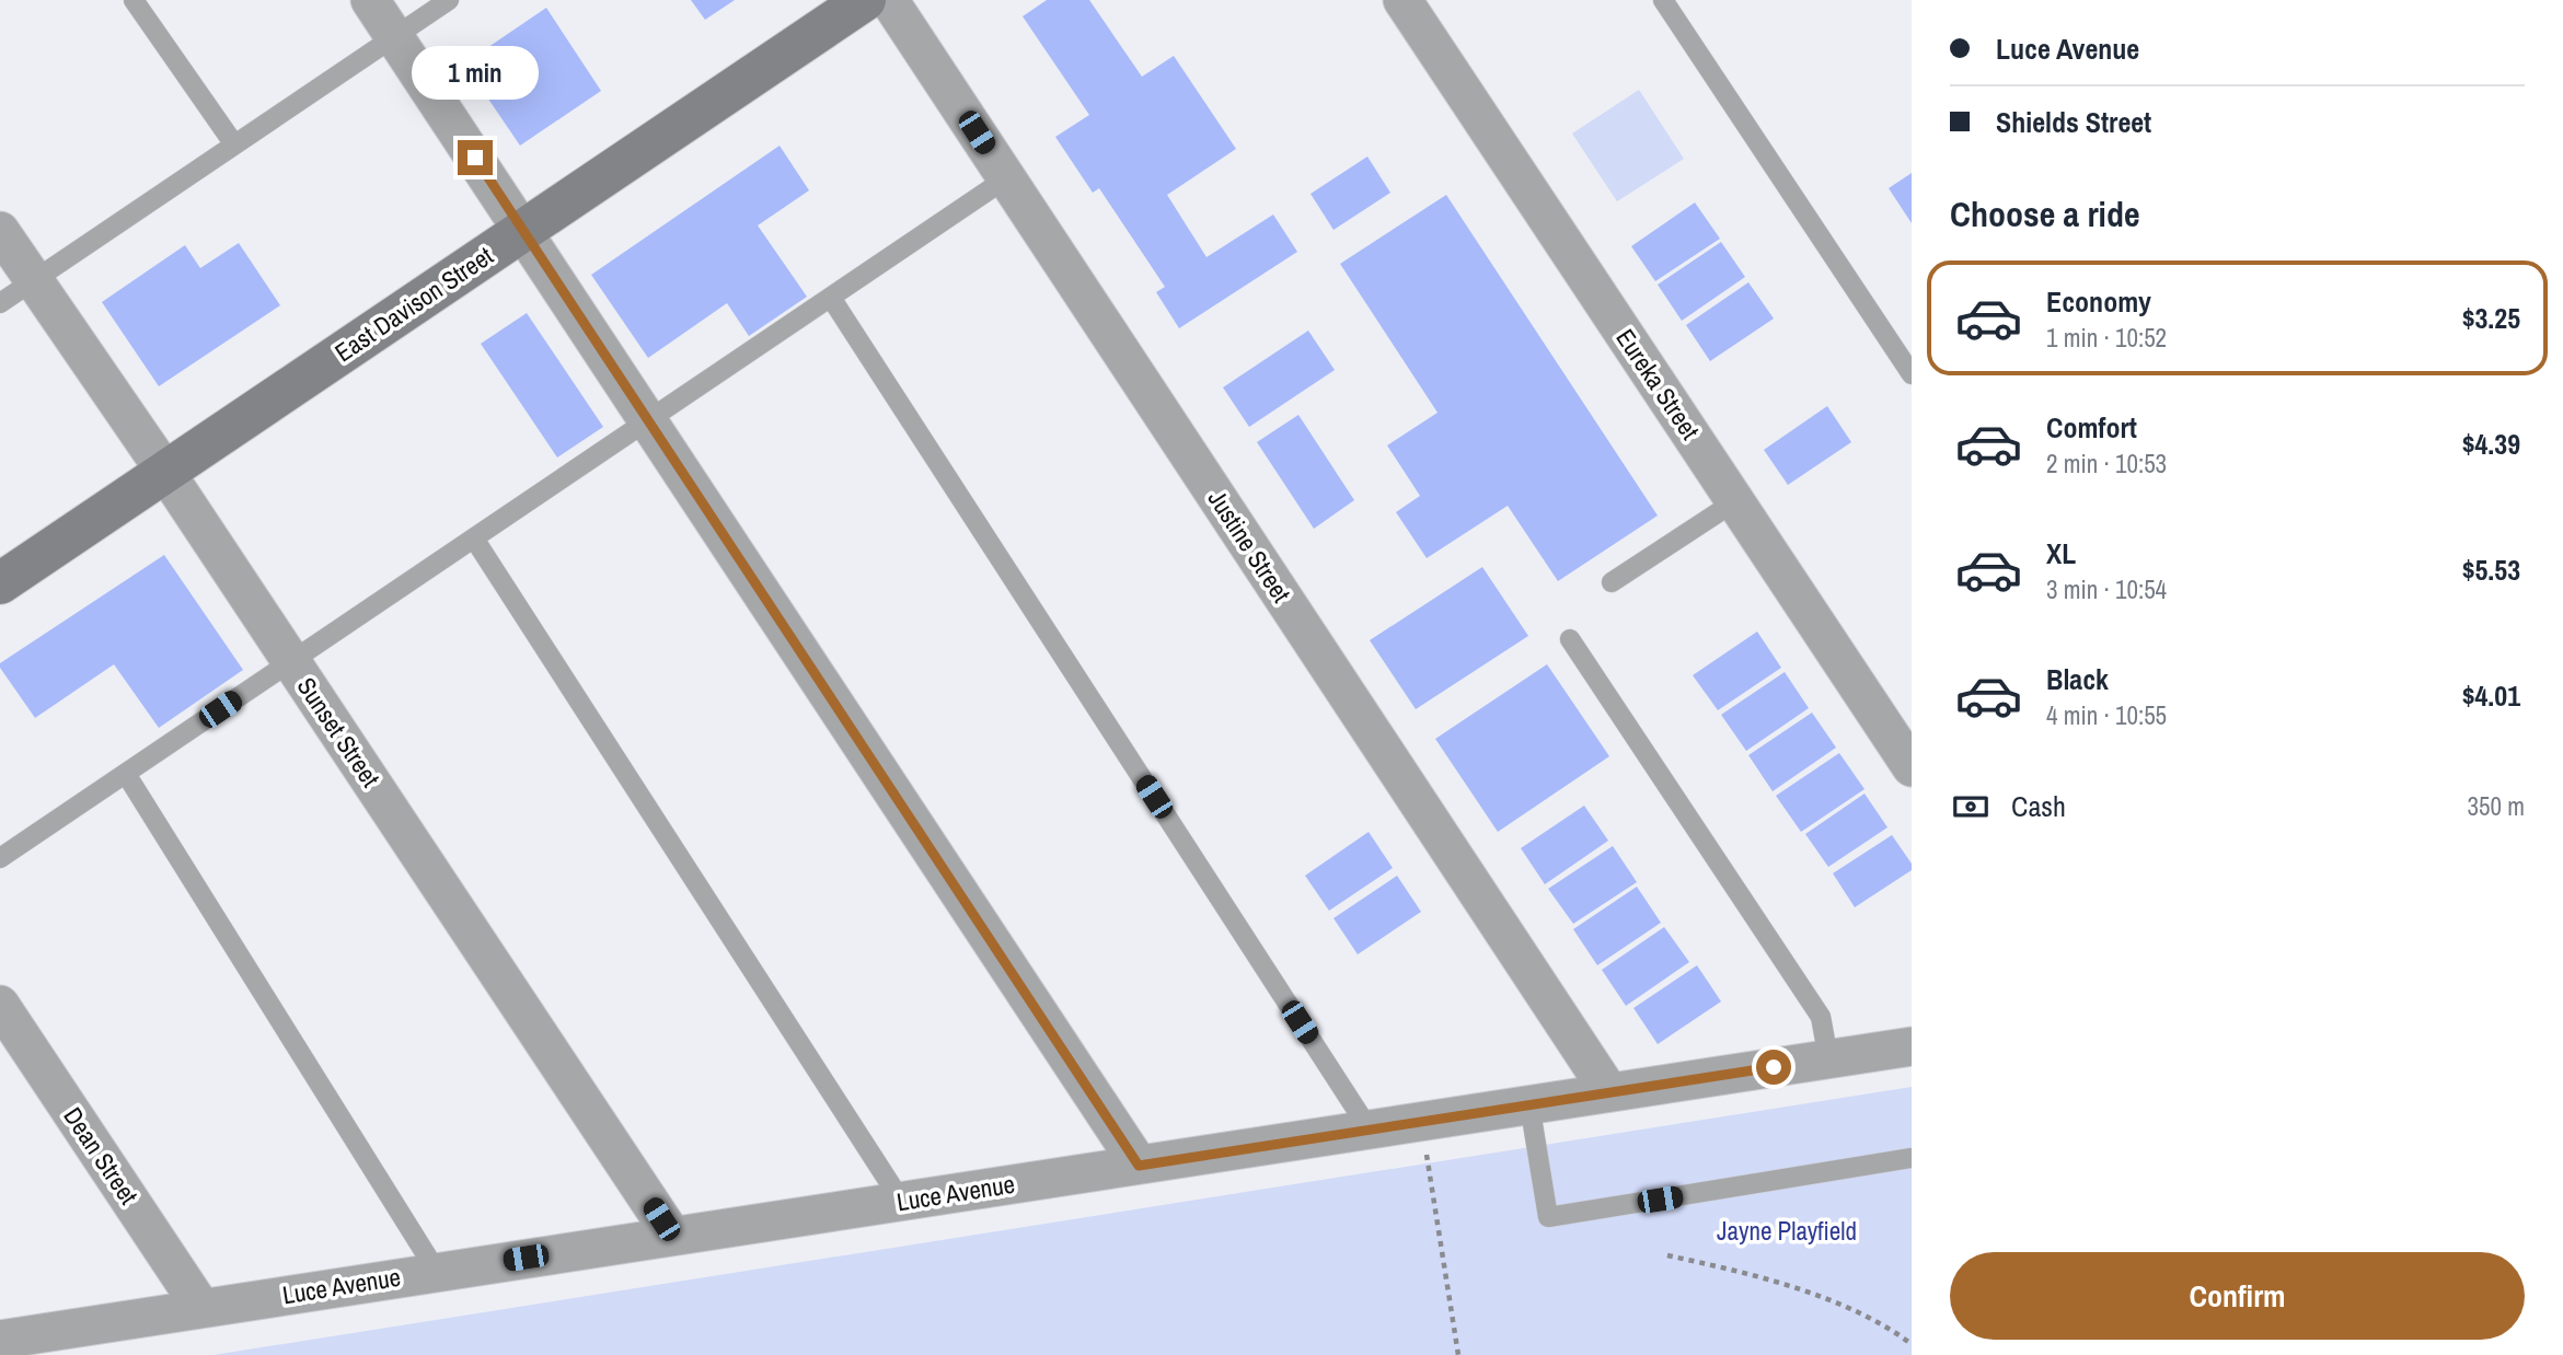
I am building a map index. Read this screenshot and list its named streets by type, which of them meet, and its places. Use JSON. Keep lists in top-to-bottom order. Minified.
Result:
{"streets":{"main road":["East Davison Street"],"street":["Eureka Street","Justine Street","Sunset Street","Dean Street","Luce Avenue"]},"crossings":[["East Davison Street","Sunset Street"],["Justine Street","Luce Avenue"],["Sunset Street","Luce Avenue"],["Dean Street","Luce Avenue"]],"parks":["Jayne Playfield"],"page":{"banner":["Luce Avenue","Shields Street"],"bubble":"1 min","heading":"Choose a ride","list":[{"name":"Economy","note":"1 min · 10:52","value":"$3.25"},{"name":"Comfort","note":"2 min · 10:53","value":"$4.39"},{"name":"XL","note":"3 min · 10:54","value":"$5.53"},{"name":"Black","note":"4 min · 10:55","value":"$4.01"}],"pay":["Cash","350 m"],"buttons":"Confirm"}}
